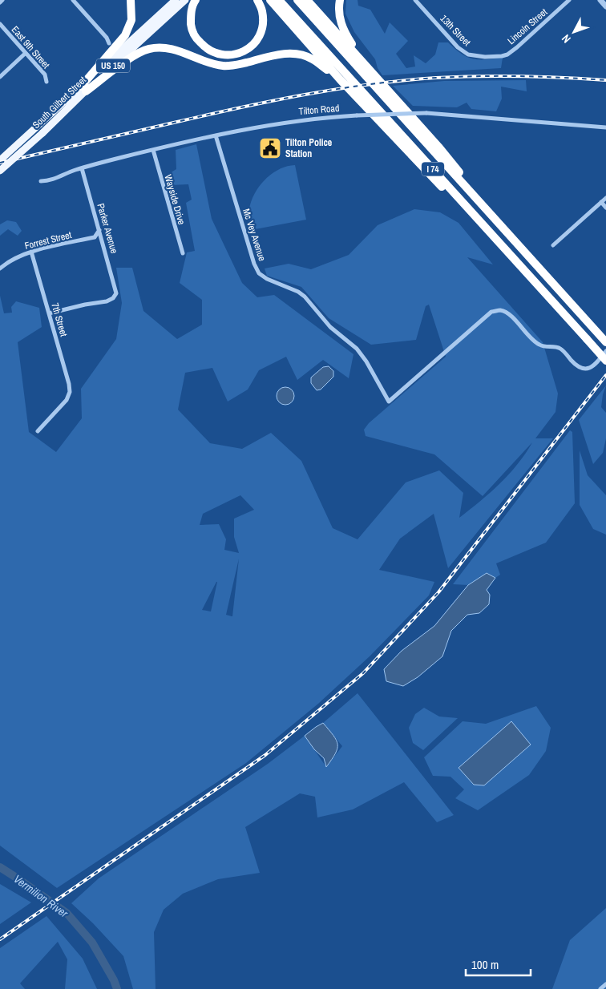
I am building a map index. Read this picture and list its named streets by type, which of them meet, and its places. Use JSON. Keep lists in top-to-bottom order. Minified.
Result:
{"streets":{"highway":["I 74"],"main road":["US 150","South Gilbert Street"],"street":["Lincoln Street","13th Street","East 9th Street","Tilton Road","Wayside Drive","Parker Avenue","Mc Vey Avenue","Forrest Street","7th Street"]},"crossings":[["Lincoln Street","13th Street"],["Tilton Road","Wayside Drive"],["Tilton Road","Parker Avenue"],["Tilton Road","Mc Vey Avenue"],["Parker Avenue","Forrest Street"],["Parker Avenue","7th Street"],["Forrest Street","7th Street"]],"water":["Vermilion River"],"places":{"public building":["Tilton Police Station"]},"scale_bar":"100 m","north":"bottom left"}
